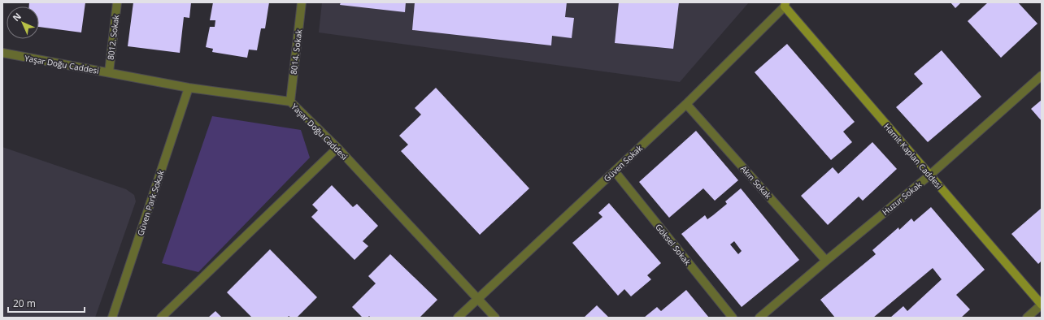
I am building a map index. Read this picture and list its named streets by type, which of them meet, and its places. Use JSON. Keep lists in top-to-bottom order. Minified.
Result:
{"streets":{"street":["8012. Sokak","8014. Sokak","Yaşar Doğu Caddesi","Hamit Kaplan Caddesi","Güven Sokak","Akın Sokak","Huzur Sokak","Güven Park Sokak","Göksel Sokak"]},"crossings":[["8012. Sokak","Yaşar Doğu Caddesi"],["8014. Sokak","Yaşar Doğu Caddesi"],["Yaşar Doğu Caddesi","Güven Sokak"],["Yaşar Doğu Caddesi","Güven Park Sokak"],["Hamit Kaplan Caddesi","Güven Sokak"],["Hamit Kaplan Caddesi","Huzur Sokak"],["Güven Sokak","Akın Sokak"],["Güven Sokak","Göksel Sokak"],["Akın Sokak","Huzur Sokak"]],"scale_bar":"20 m","north":"top left"}
